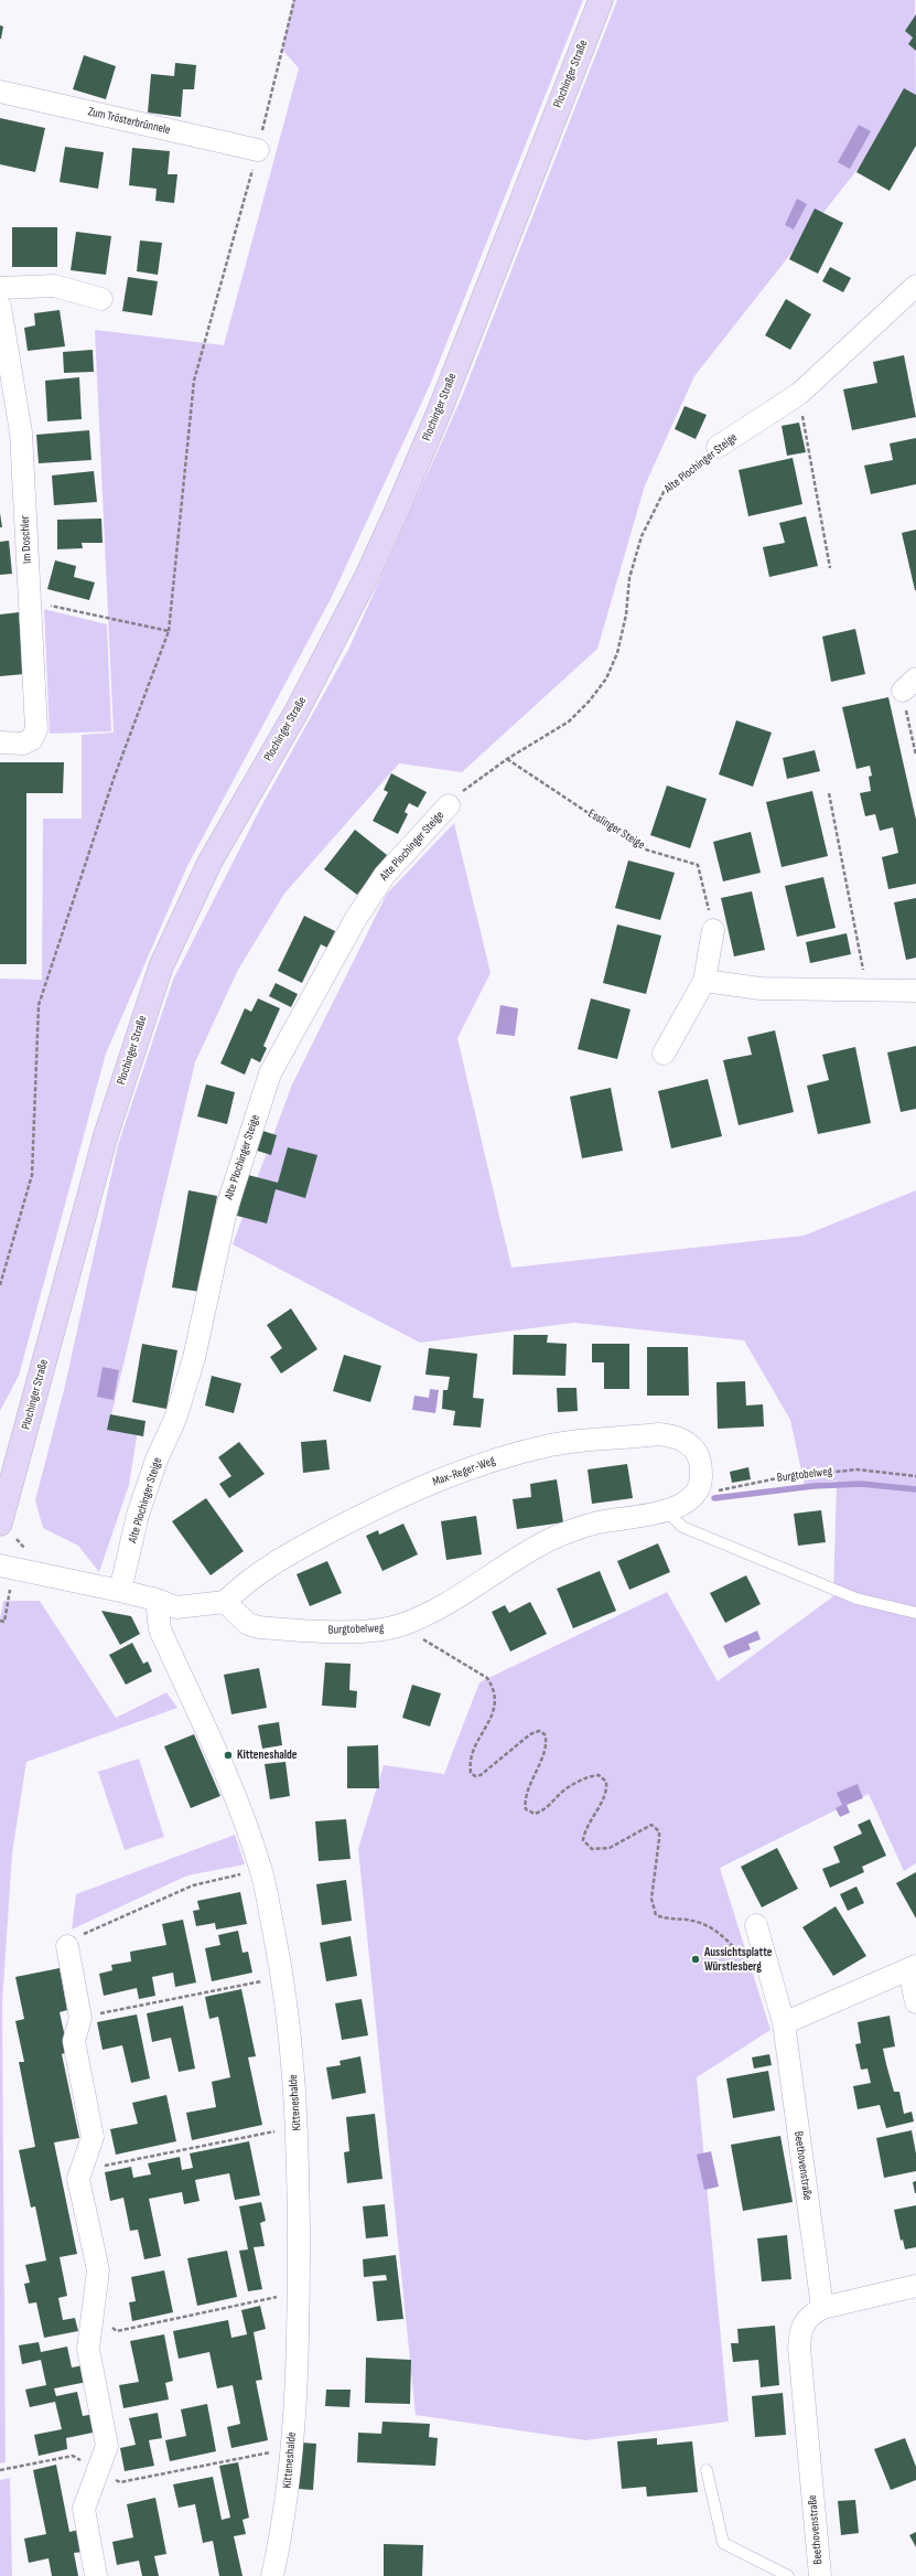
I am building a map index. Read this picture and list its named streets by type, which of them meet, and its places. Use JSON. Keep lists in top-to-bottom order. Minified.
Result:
{"streets":{"main road":["Plochinger Straße"],"street":["Zum Trösterbrünnele","Alte Plochinger Steige","Im Doschler","Max-Reger-Weg","Burgtobelweg","Kitteneshalde","Beethovenstraße"],"path":["Esslinger Steige"]},"crossings":[["Alte Plochinger Steige","Esslinger Steige"],["Max-Reger-Weg","Burgtobelweg"]],"places":["Kitteneshalde","Aussichtsplatte Würstlesberg"]}
